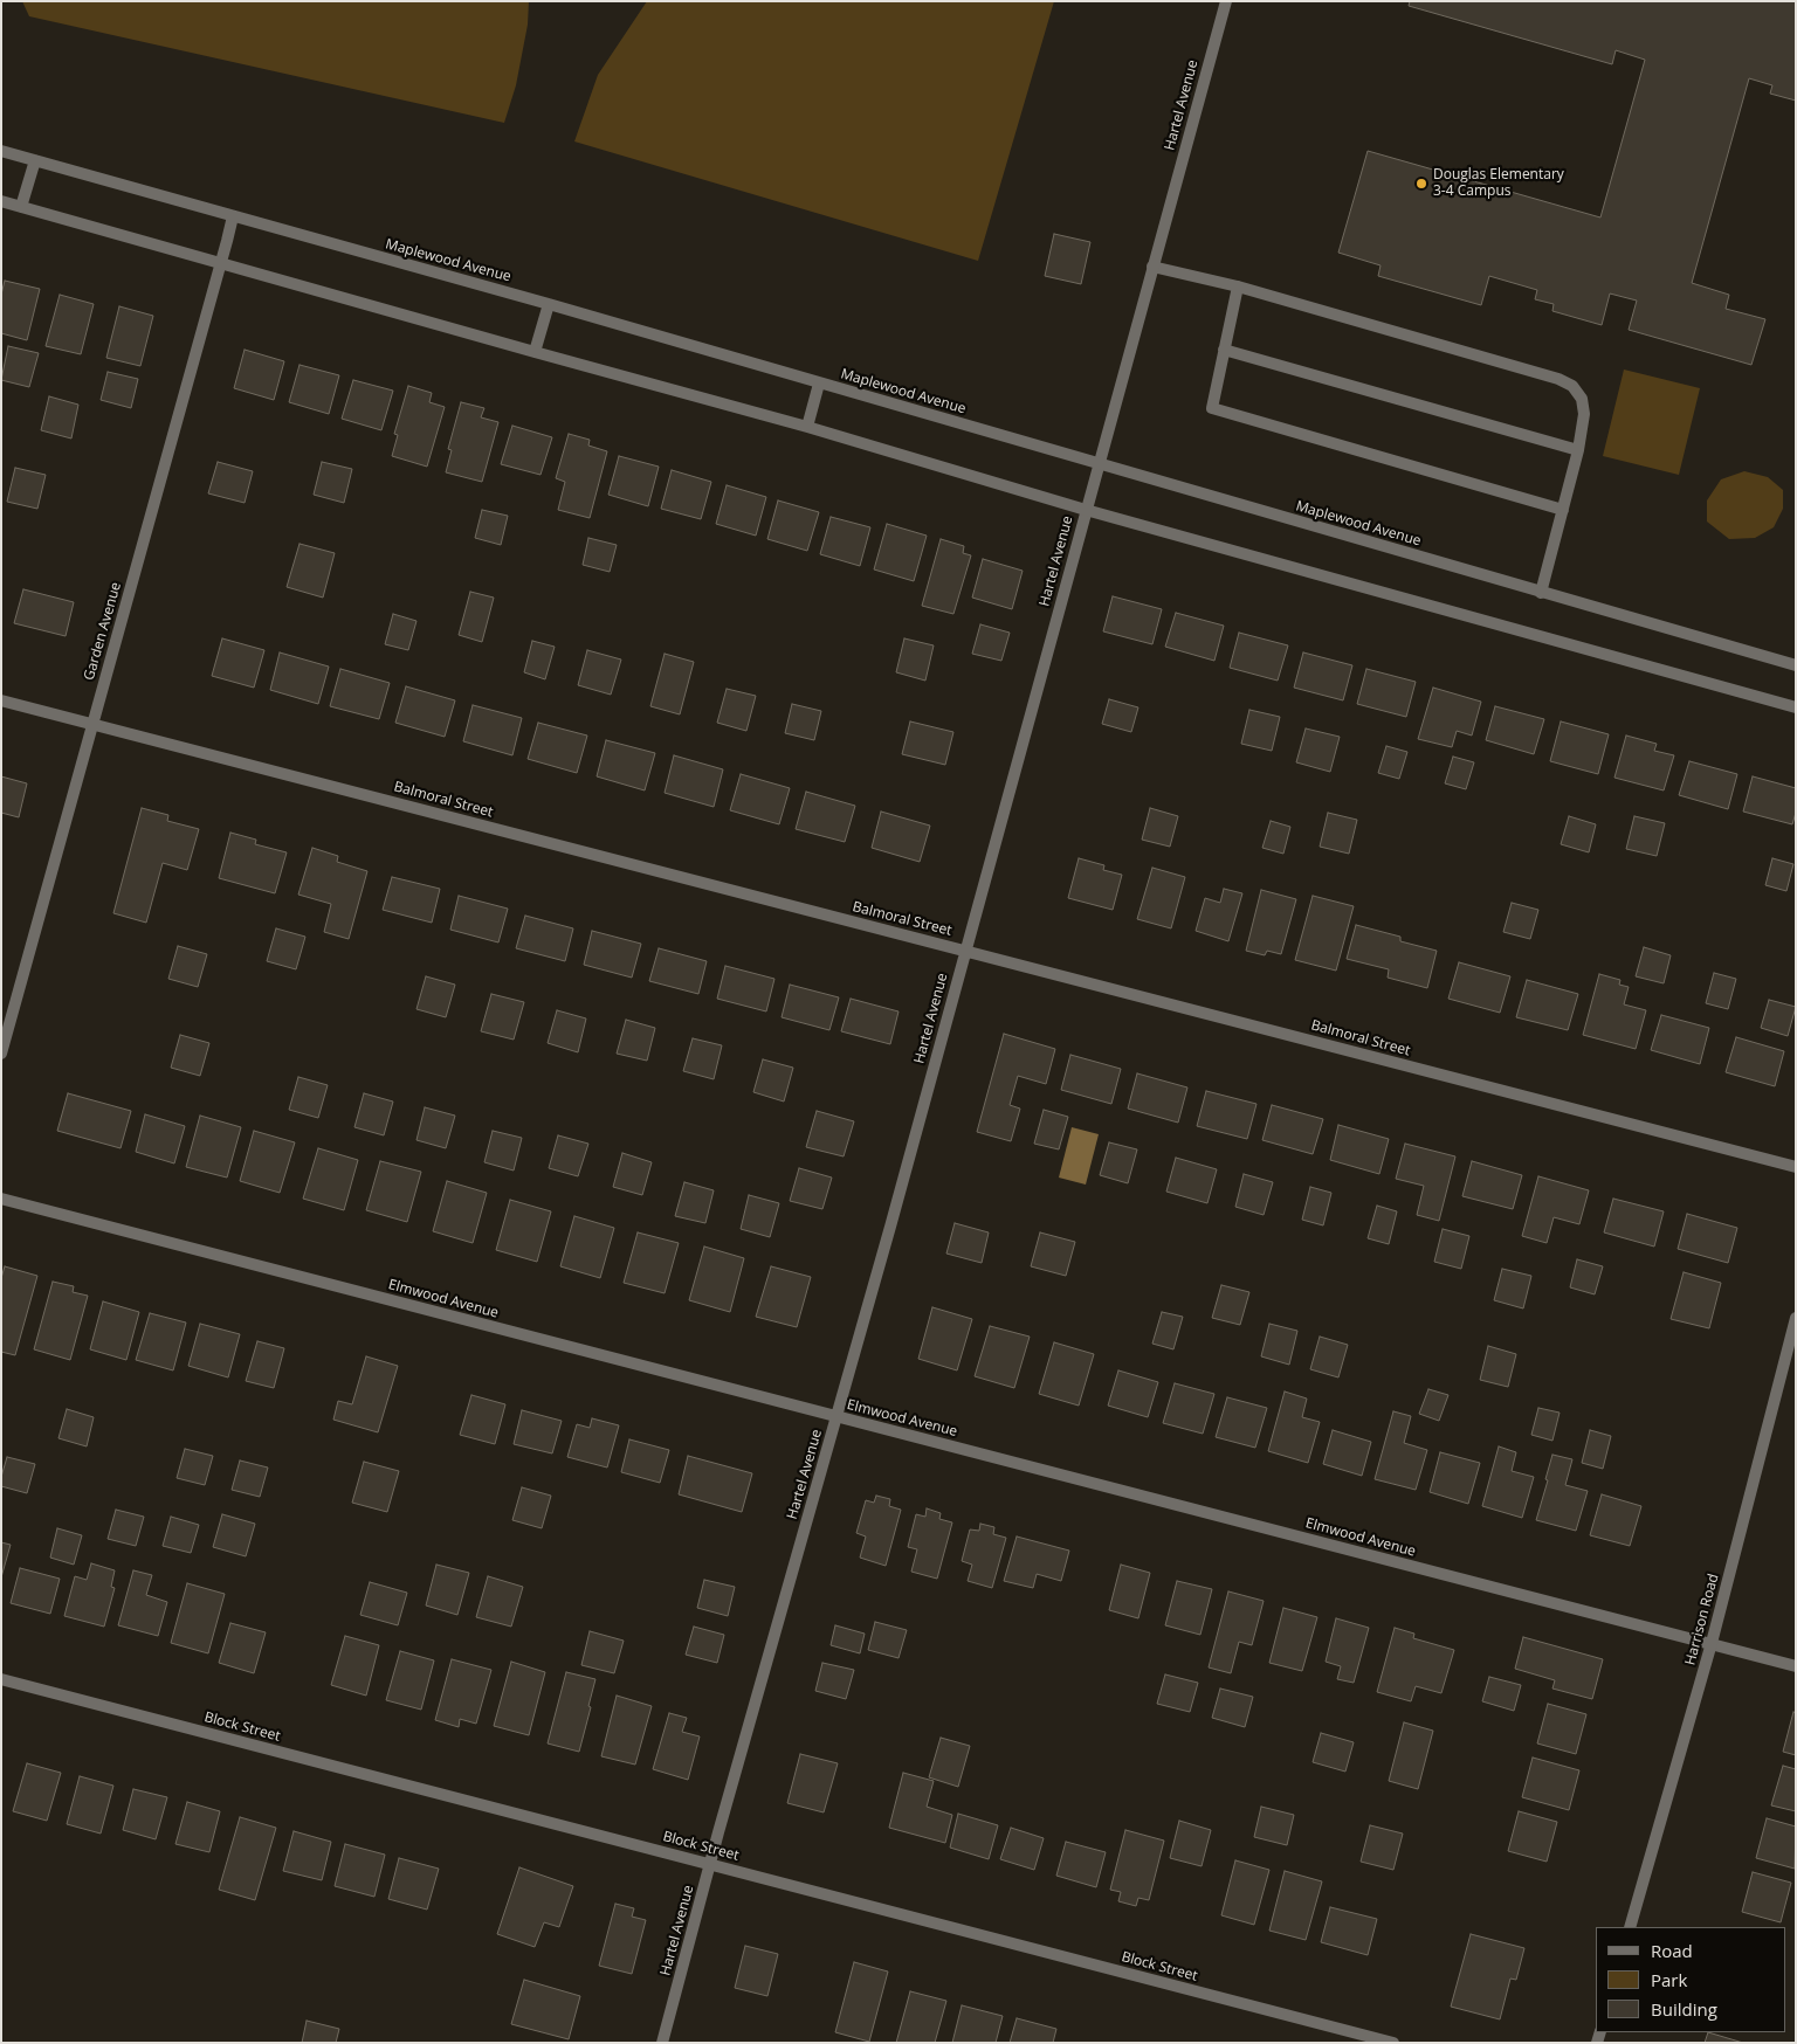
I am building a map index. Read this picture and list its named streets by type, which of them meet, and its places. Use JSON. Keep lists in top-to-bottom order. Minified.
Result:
{"streets":{"street":["Hartel Avenue","Maplewood Avenue","Garden Avenue","Balmoral Street","Elmwood Avenue","Harrison Road","Block Street"]},"crossings":[["Hartel Avenue","Maplewood Avenue"],["Hartel Avenue","Balmoral Street"],["Hartel Avenue","Elmwood Avenue"],["Hartel Avenue","Block Street"],["Maplewood Avenue","Garden Avenue"],["Garden Avenue","Balmoral Street"],["Elmwood Avenue","Harrison Road"]],"places":["Douglas Elementary 3-4 Campus"],"legend":["Road","Park","Building"]}
